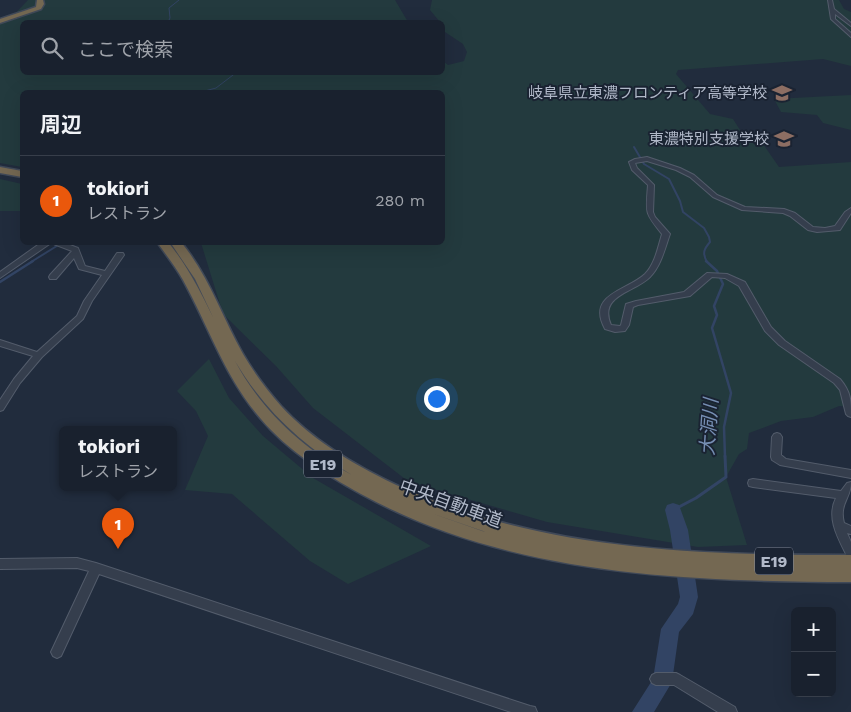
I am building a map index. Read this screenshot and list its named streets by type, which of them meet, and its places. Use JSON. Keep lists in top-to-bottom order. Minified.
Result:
{"streets":{"highway":["E19","中央自動車道"]},"water":["大洞川"],"places":{"school or university":["岐阜県立東濃フロンティア高等学校","東濃特別支援学校"]},"page":{"search":"ここで検索","heading":"周辺","list":[{"mark":"1","name":"tokiori","note":"レストラン","value":"280 m"}],"popup":["tokiori","レストラン"],"pins":"1","map_buttons":["+","−"]}}
